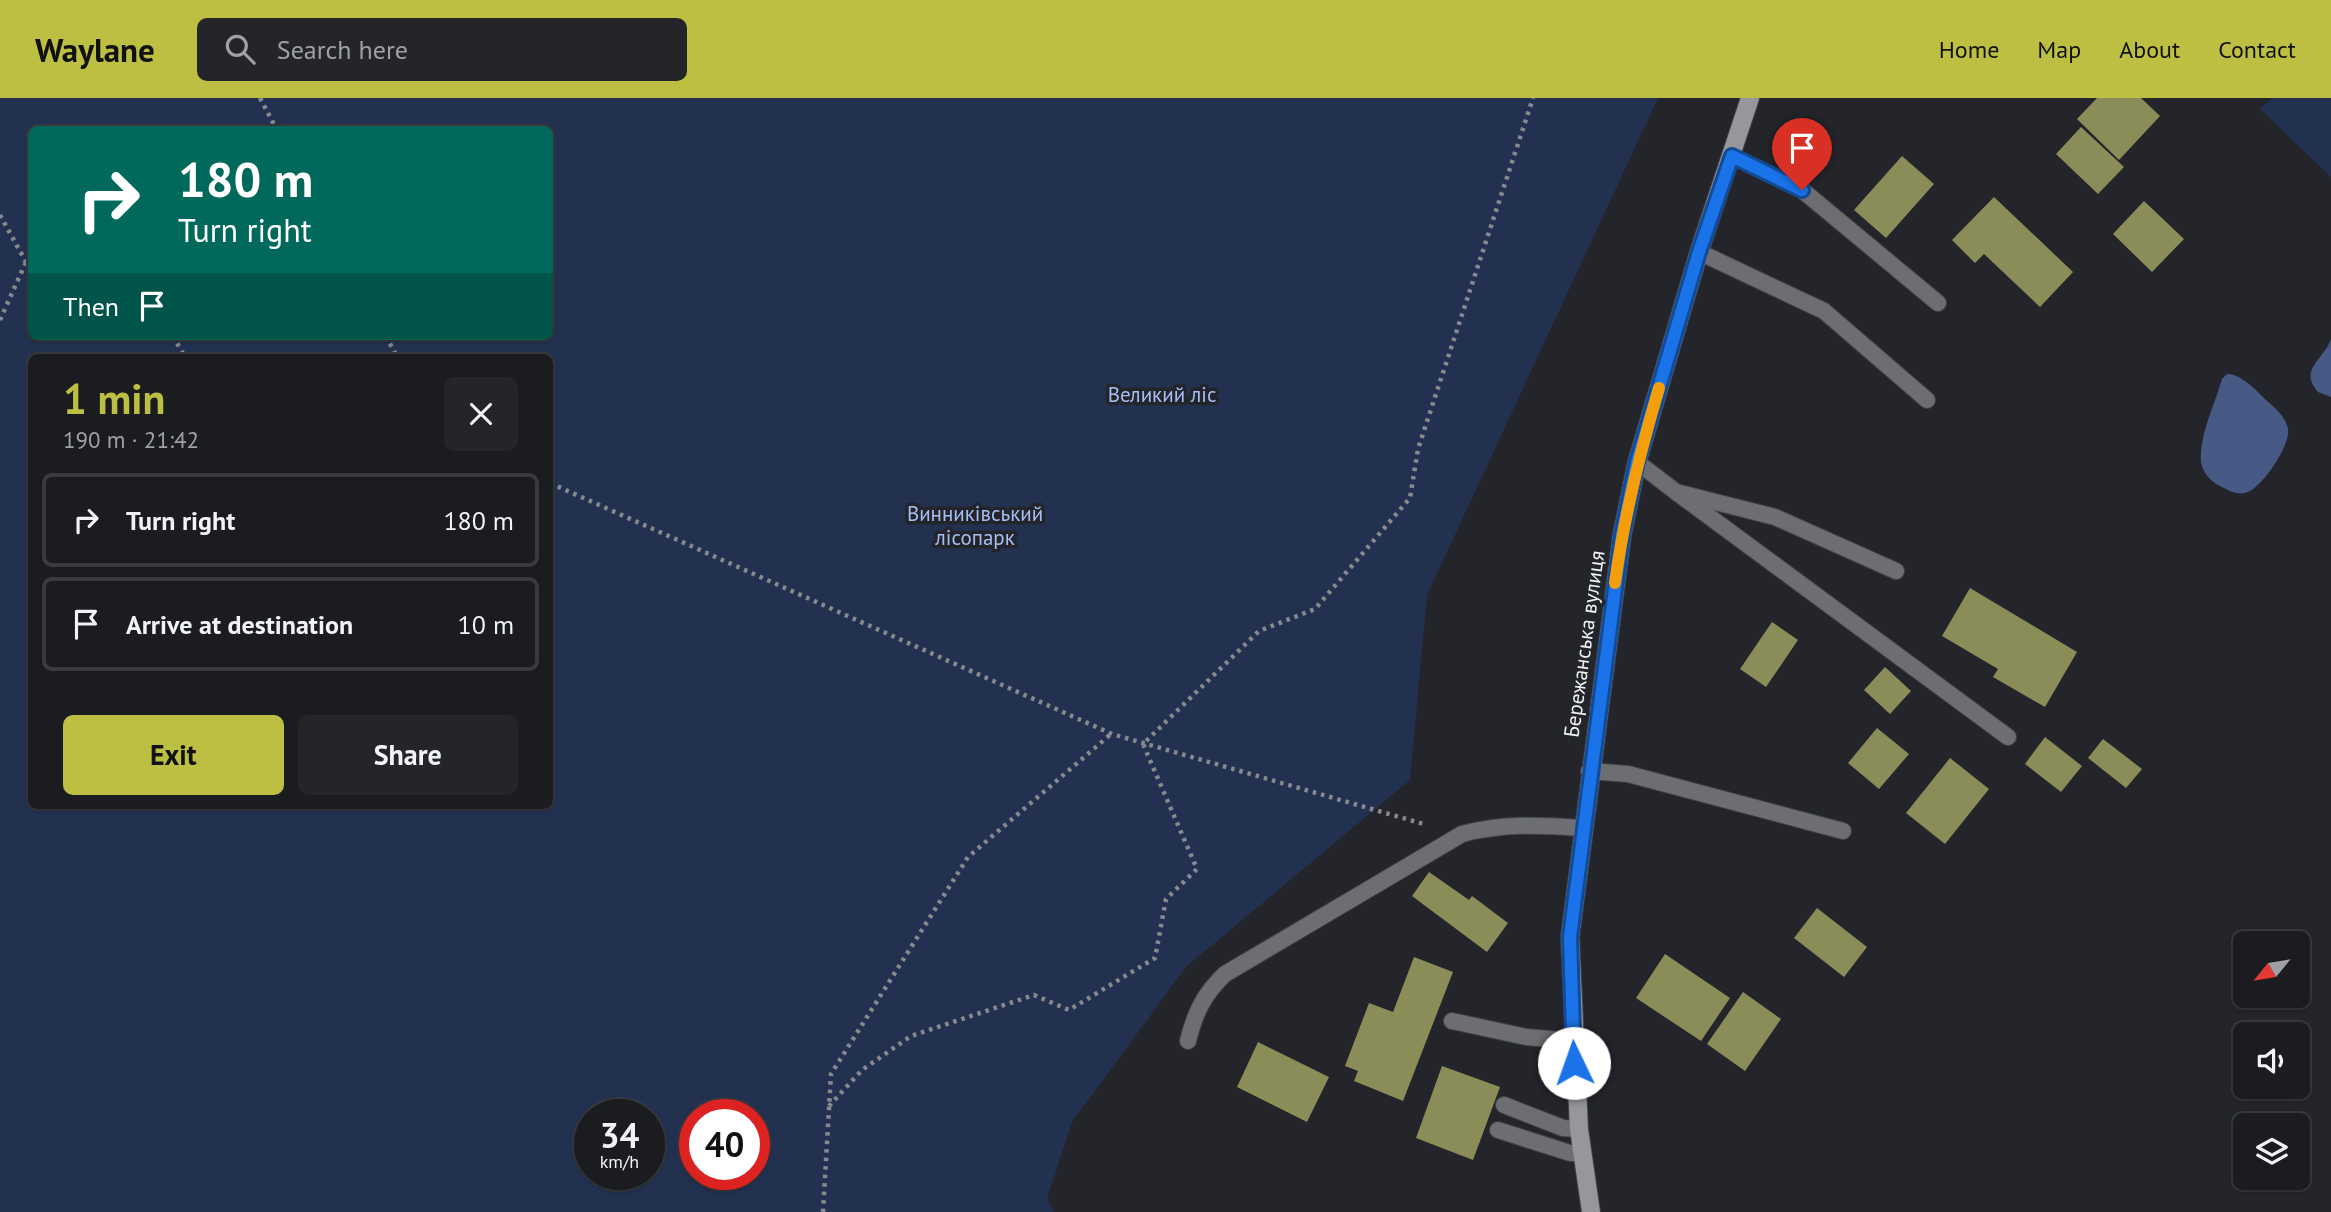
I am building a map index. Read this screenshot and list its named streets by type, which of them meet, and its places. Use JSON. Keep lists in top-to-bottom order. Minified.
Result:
{"streets":{"street":["Бережанська вулиця"]},"parks":["Великий ліс","Винниківський лісопарк"],"north":"bottom left","page":{"header":"Waylane","search":"Search here","nav":["Home","Map","About","Contact"],"turn":["180 m","Turn right"],"then":"Then","heading":["1 min","190 m · 21:42"],"list":[{"name":"Turn right","value":"180 m"},{"name":"Arrive at destination","value":"10 m"}],"buttons":["Exit","Share"],"speed":"34 km/h","limit":"40"}}
